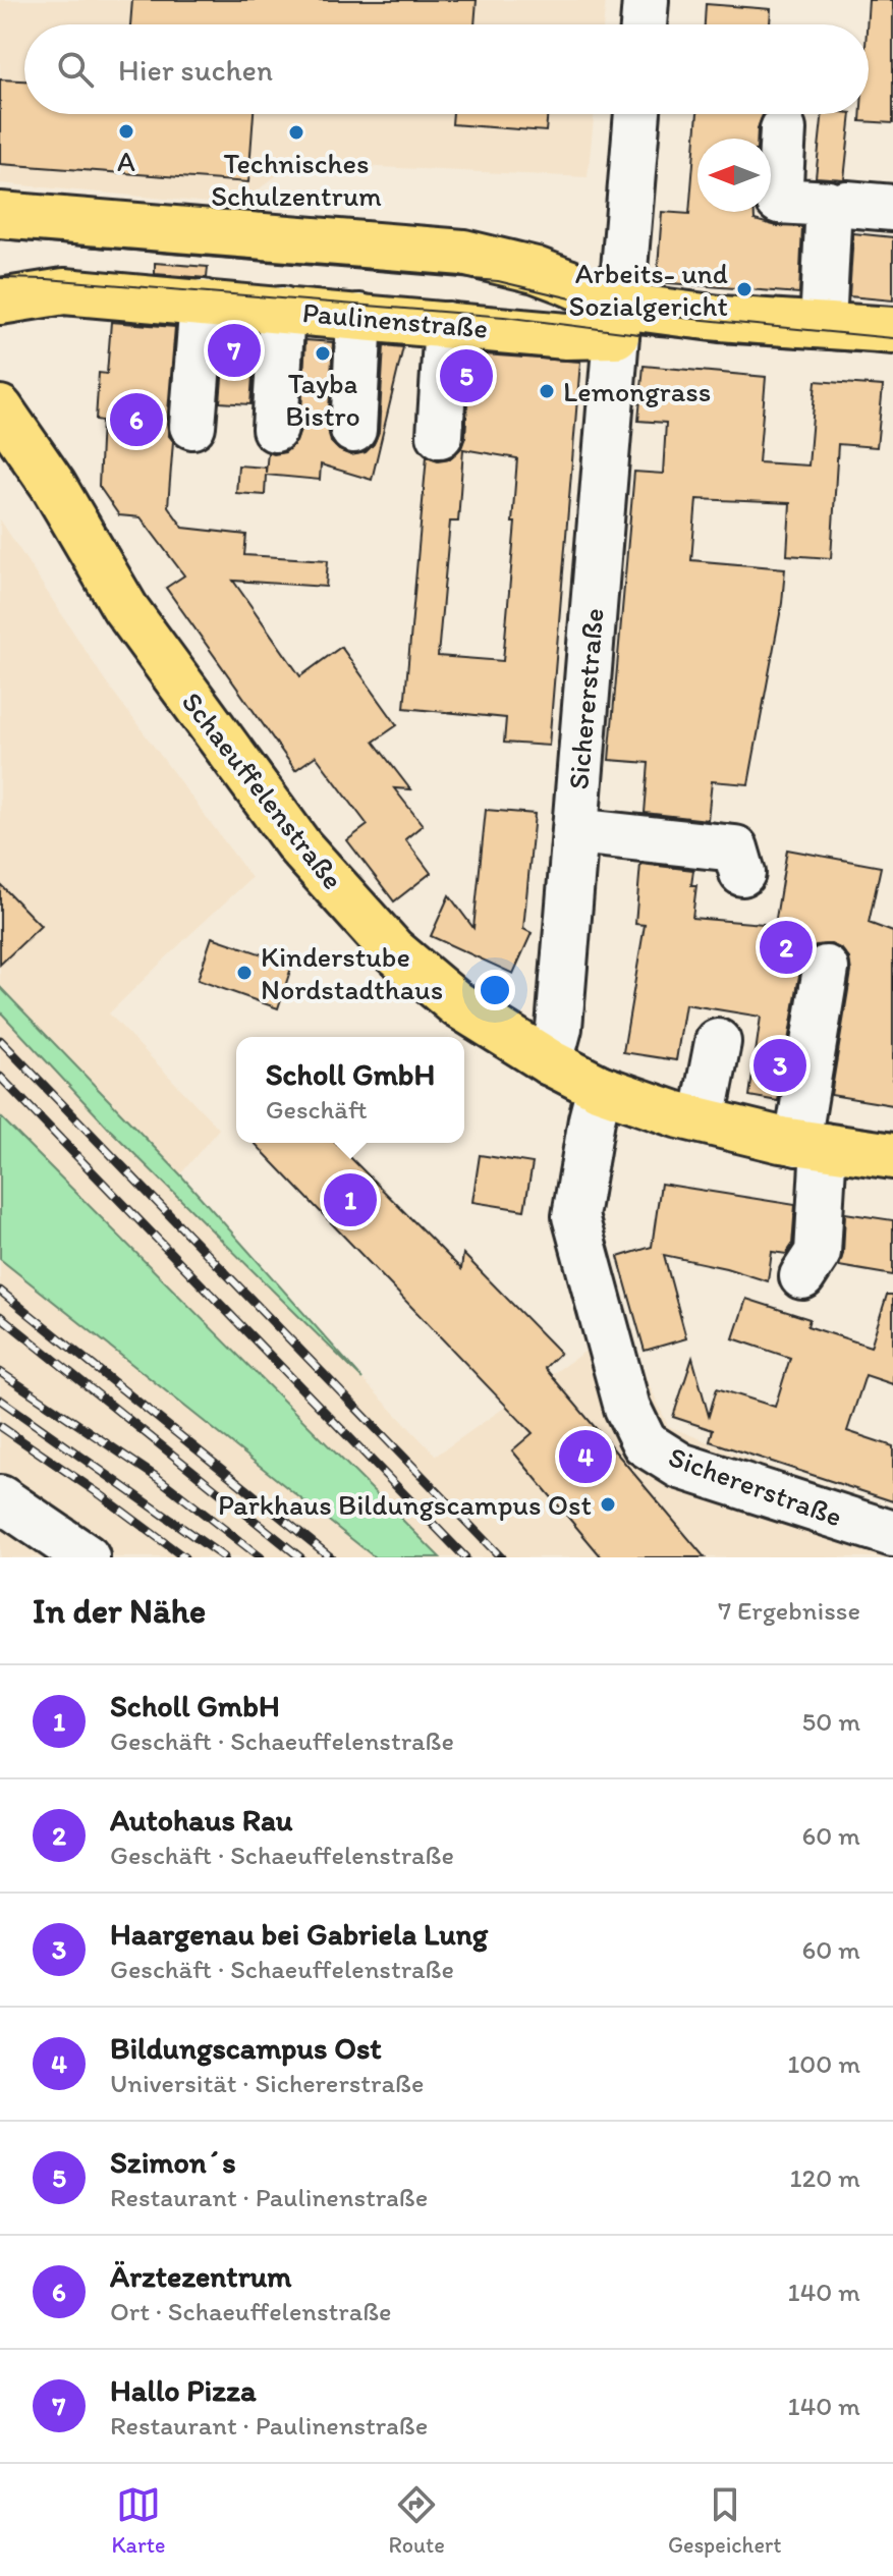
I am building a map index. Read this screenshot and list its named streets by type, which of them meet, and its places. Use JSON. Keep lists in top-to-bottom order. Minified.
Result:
{"streets":{"main road":["Paulinenstraße","Schaeuffelenstraße"],"street":["Sichererstraße"]},"crossings":[["Paulinenstraße","Sichererstraße"],["Sichererstraße","Schaeuffelenstraße"]],"places":["A","Technisches Schulzentrum","Arbeits- und Sozialgericht","Tayba Bistro","Lemongrass","Kinderstube Nordstadthaus","Parkhaus Bildungscampus Ost"],"north":"left","page":{"search":"Hier suchen","pins":["7","5","6","2","3","1","4"],"popup":["Scholl GmbH","Geschäft"],"heading":["In der Nähe","7 Ergebnisse"],"list":[{"mark":"1","name":"Scholl GmbH","note":"Geschäft · Schaeuffelenstraße","value":"50 m"},{"mark":"2","name":"Autohaus Rau","note":"Geschäft · Schaeuffelenstraße","value":"60 m"},{"mark":"3","name":"Haargenau bei Gabriela Lung","note":"Geschäft · Schaeuffelenstraße","value":"60 m"},{"mark":"4","name":"Bildungscampus Ost","note":"Universität · Sichererstraße","value":"100 m"},{"mark":"5","name":"Szimon´s","note":"Restaurant · Paulinenstraße","value":"120 m"},{"mark":"6","name":"Ärztezentrum","note":"Ort · Schaeuffelenstraße","value":"140 m"},{"mark":"7","name":"Hallo Pizza","note":"Restaurant · Paulinenstraße","value":"140 m"}],"nav":["Karte","Route","Gespeichert"]}}
